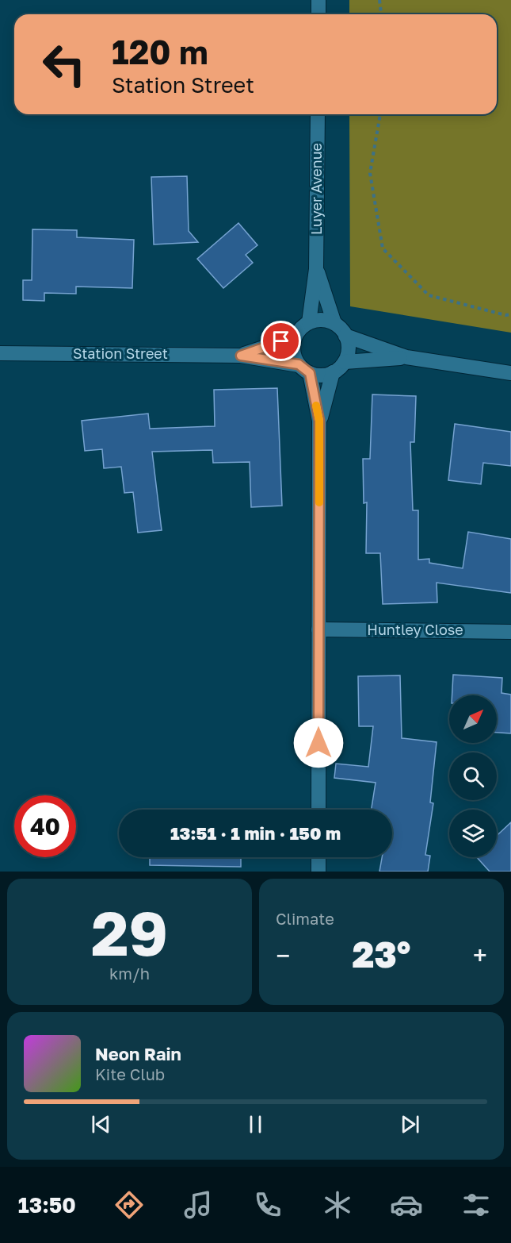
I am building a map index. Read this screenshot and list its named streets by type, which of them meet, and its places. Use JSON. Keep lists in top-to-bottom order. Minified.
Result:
{"streets":{"street":["Luyer Avenue","Station Street","Huntley Close"]},"crossings":[["Luyer Avenue","Station Street"]],"north":"top right","page":{"turn":["120 m","Station Street"],"limit":"40","trip":"13:51 · 1 min · 150 m","tile":[["29","km/h"],"Climate"],"heat":["−","23°","+"],"song":["Neon Rain","Kite Club"],"tabs":"13:50"}}
